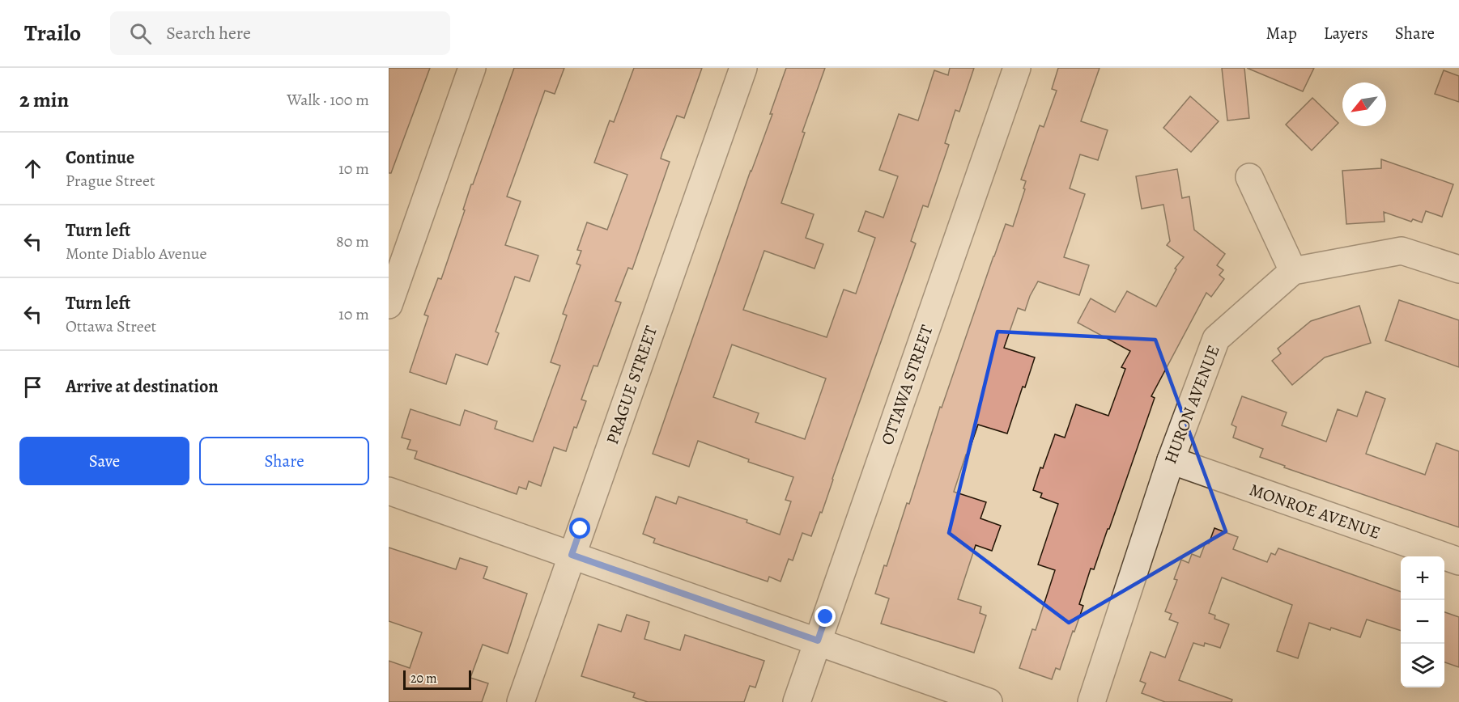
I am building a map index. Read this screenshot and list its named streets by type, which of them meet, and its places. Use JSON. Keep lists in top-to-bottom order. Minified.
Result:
{"streets":{"street":["PRAGUE STREET","OTTAWA STREET","HURON AVENUE","MONROE AVENUE"]},"crossings":[["HURON AVENUE","MONROE AVENUE"]],"scale_bar":"20 m","north":"bottom left","page":{"header":"Trailo","search":"Search here","nav":["Map","Layers","Share"],"heading":["2 min","Walk · 100 m"],"list":[["Continue","Prague Street","10 m"],["Turn left","Monte Diablo Avenue","80 m"],["Turn left","Ottawa Street","10 m"],"Arrive at destination"],"buttons":["Save","Share"],"map_buttons":["+","−"],"scale":"20 m"}}
